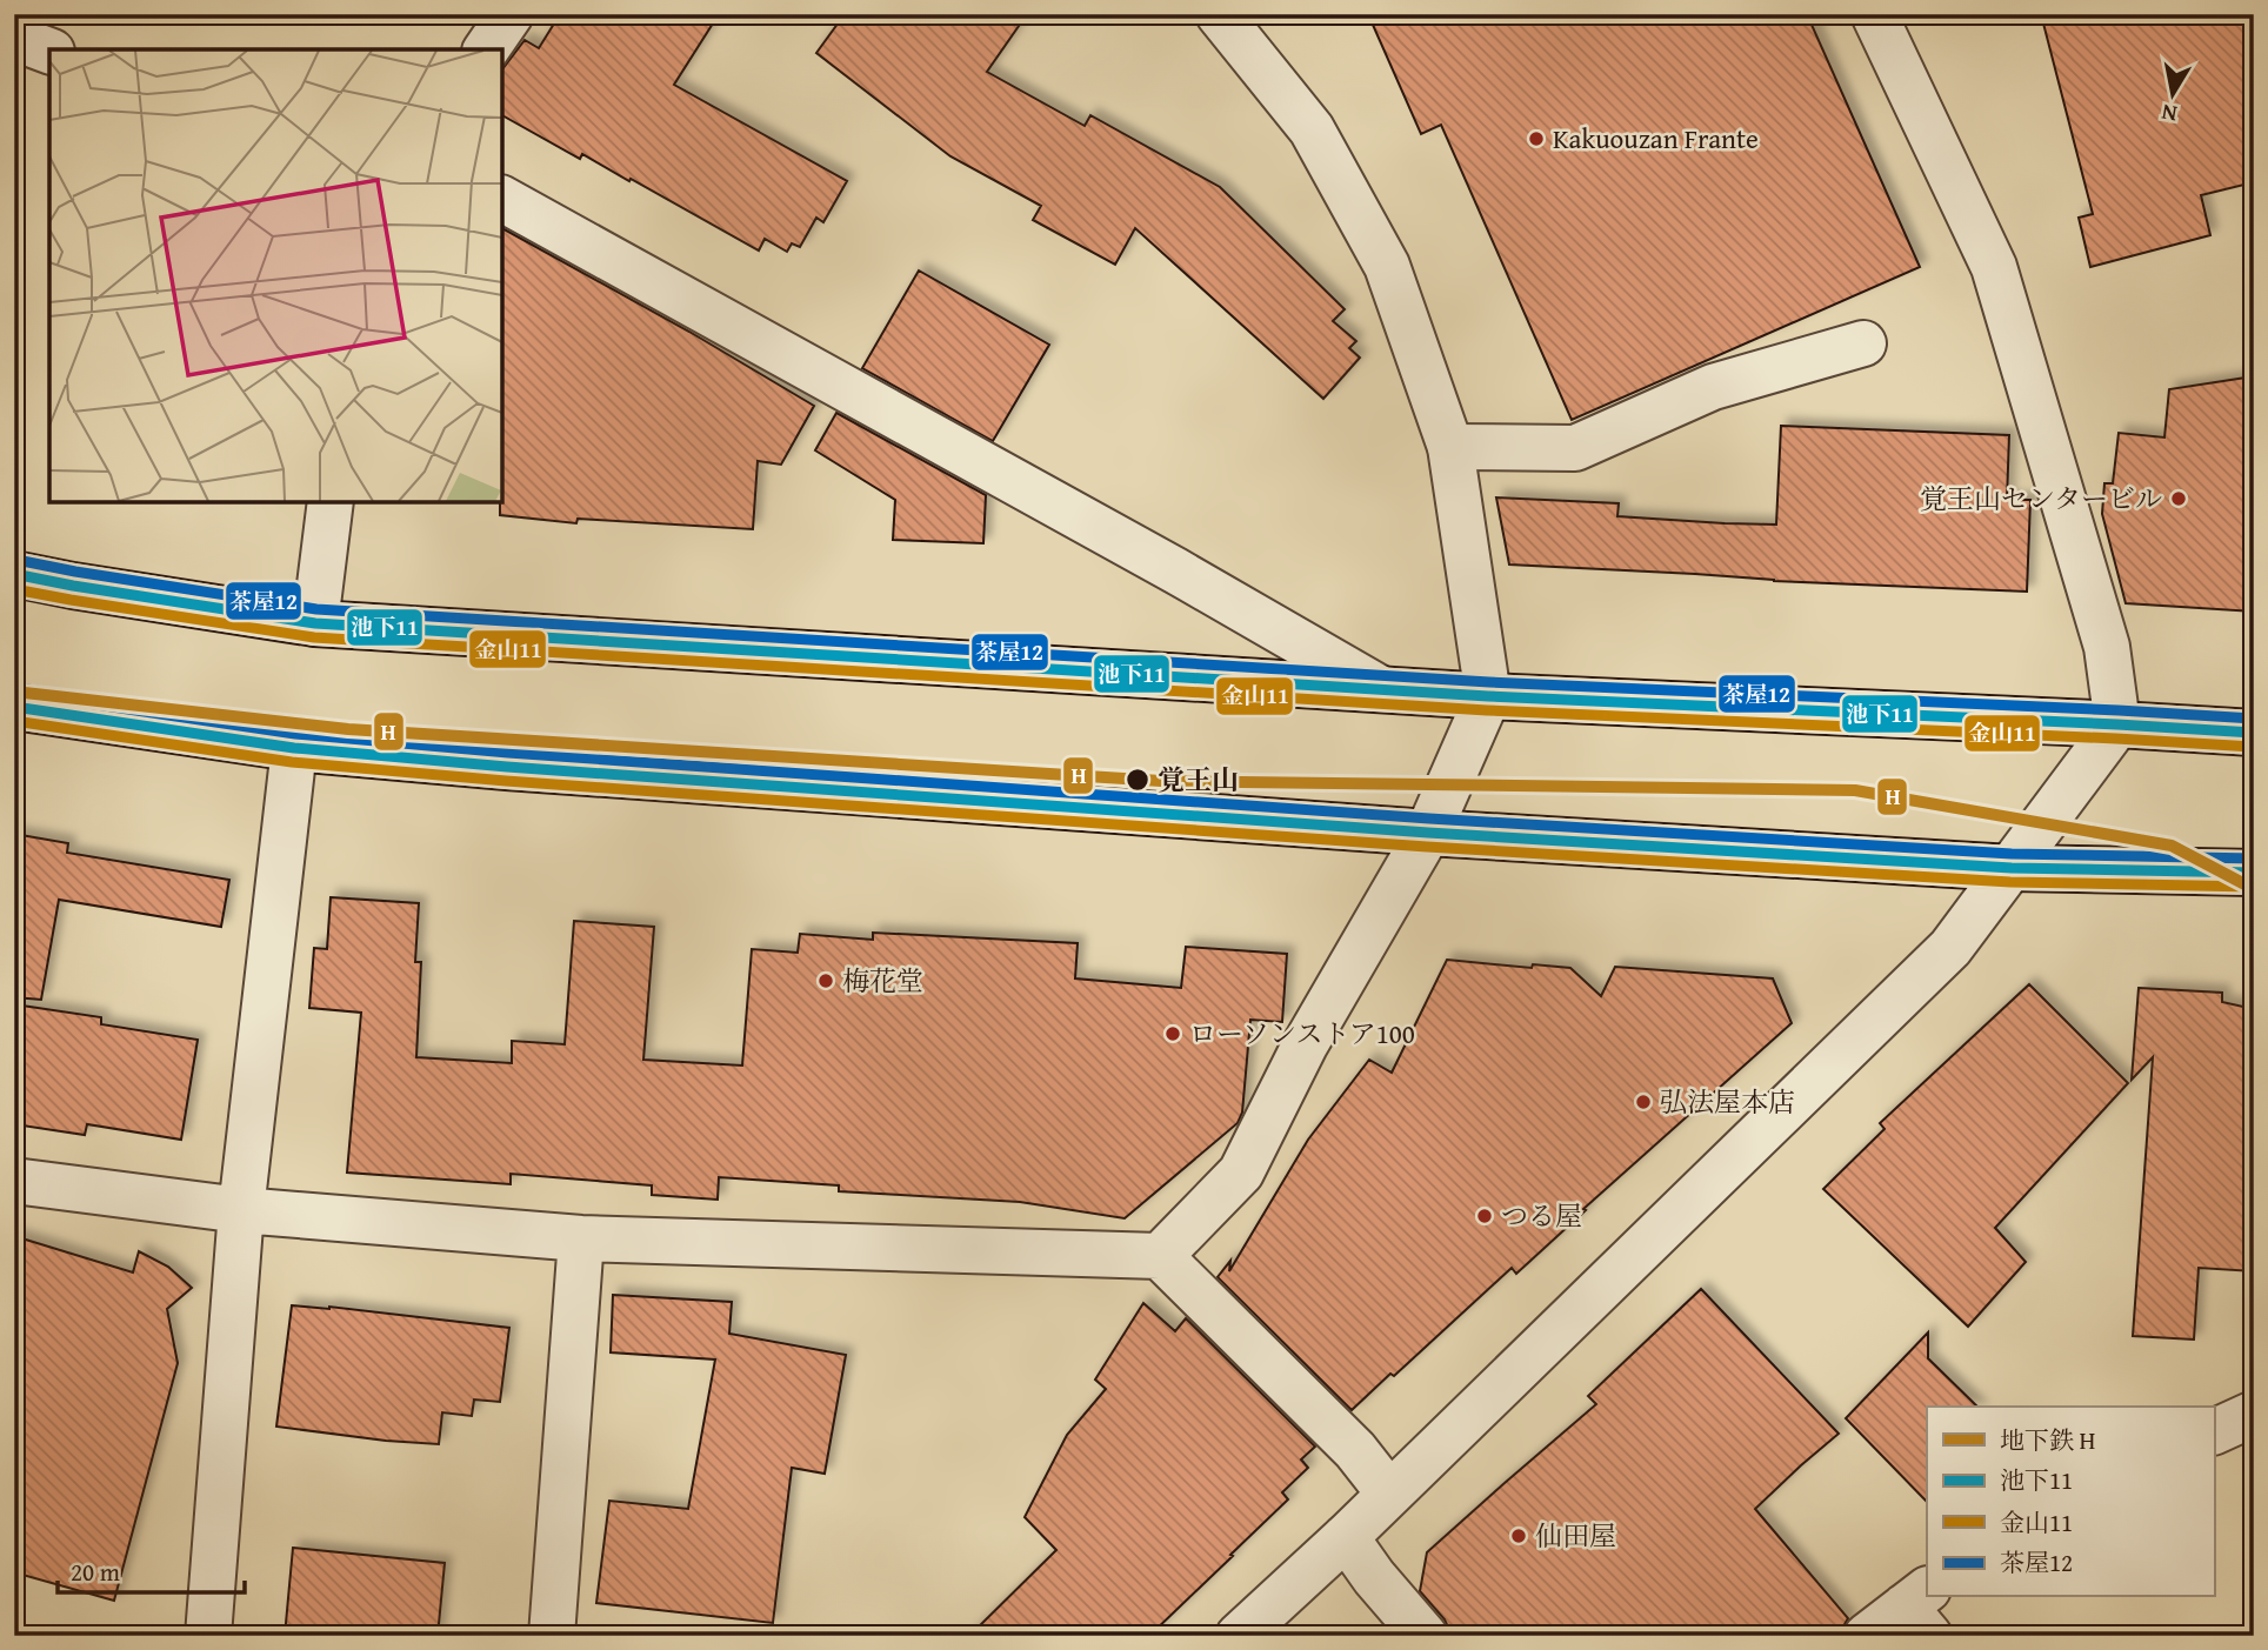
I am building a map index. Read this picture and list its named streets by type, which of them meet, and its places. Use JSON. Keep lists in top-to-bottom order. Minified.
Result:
{"places":["Kakuouzan Frante","覚王山センタービル","覚王山","梅花堂","ローソンストア100","弘法屋本店","つる屋","仙田屋"],"lines":["transit line 茶屋12","transit line 池下11","transit line 金山11","metro line H"],"legend":["地下鉄 H","池下11","金山11","茶屋12"],"scale_bar":"20 m","north":"bottom"}
